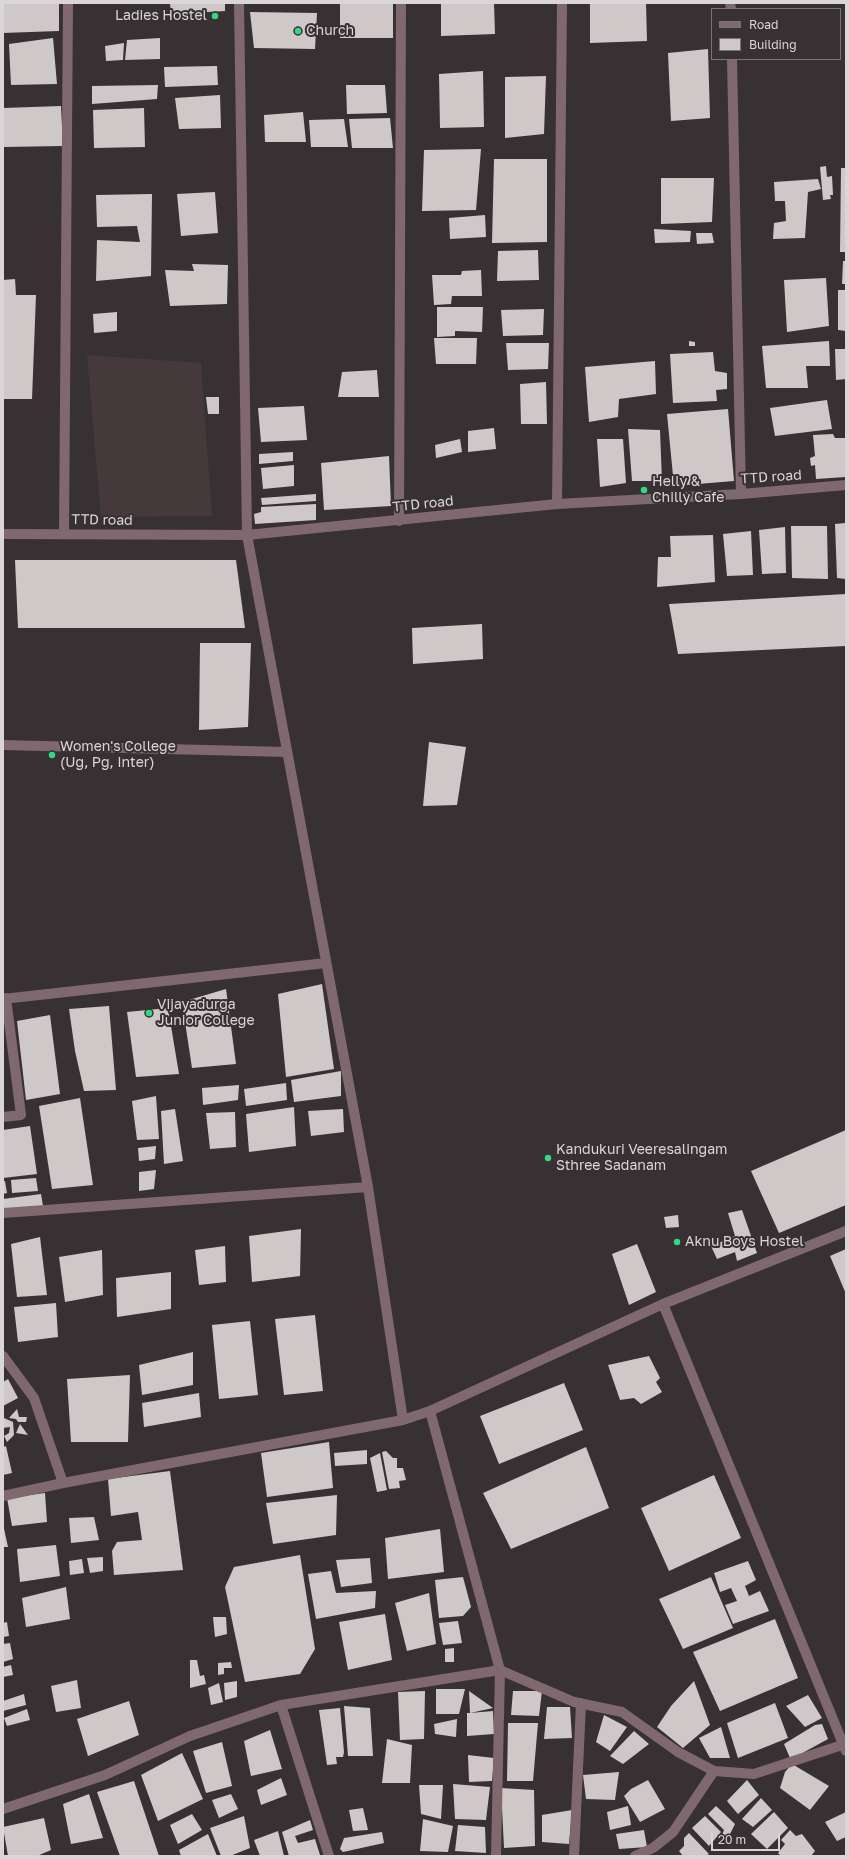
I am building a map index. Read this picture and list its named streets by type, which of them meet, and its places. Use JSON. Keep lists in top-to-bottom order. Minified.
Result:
{"streets":{"street":["TTD road"]},"places":["Ladies Hostel","Church","Helly & Chilly Cafe","Women's College (Ug, Pg, Inter)","Vijayadurga Junior College","Kandukuri Veeresalingam Sthree Sadanam","Aknu Boys Hostel"],"legend":["Road","Building"],"scale_bar":"20 m"}
